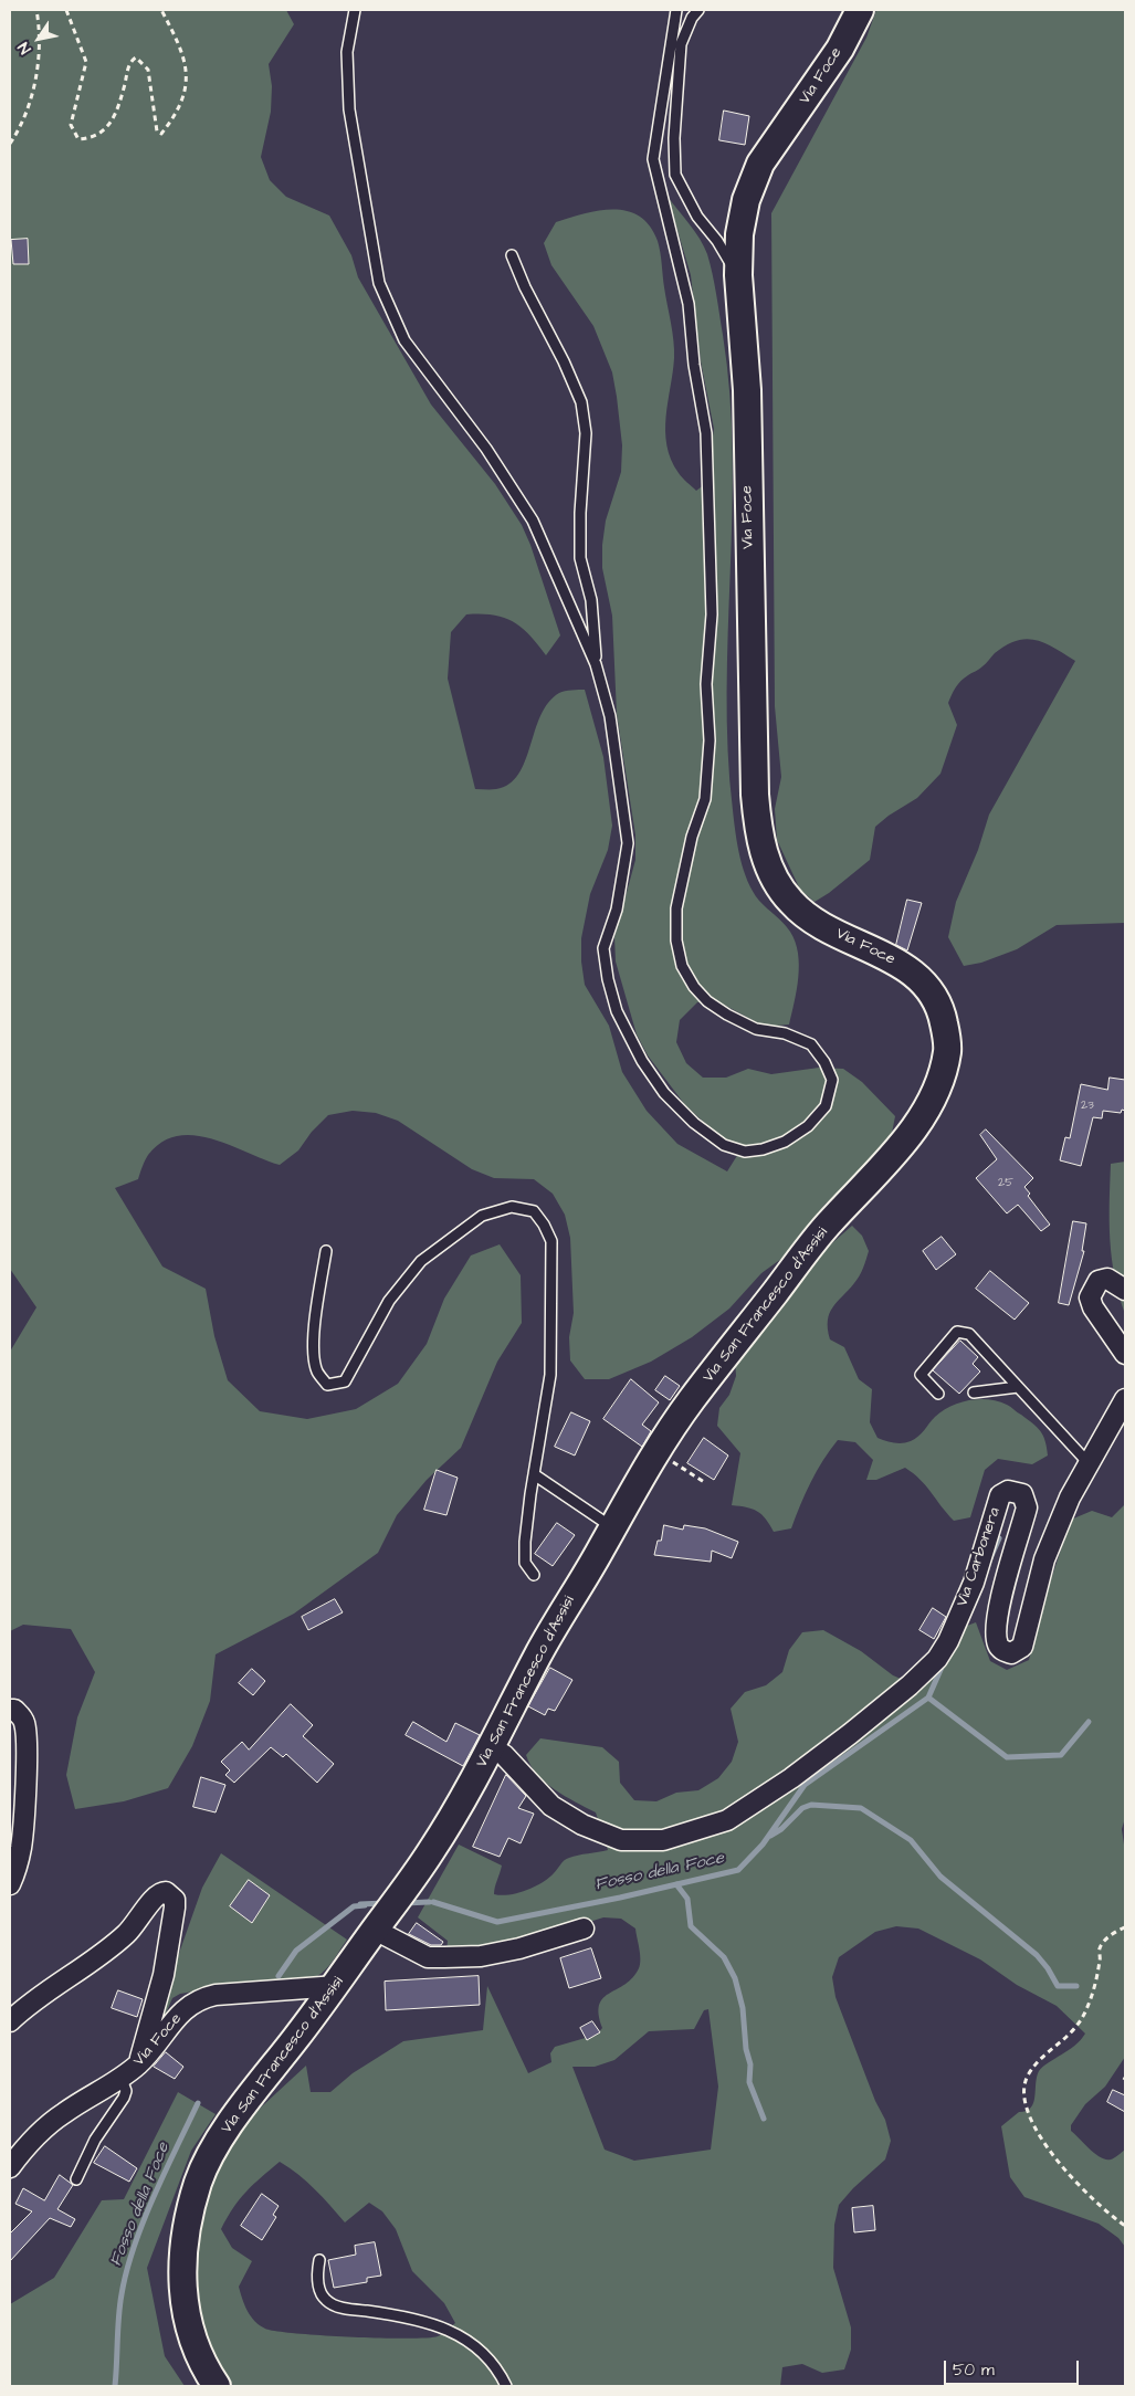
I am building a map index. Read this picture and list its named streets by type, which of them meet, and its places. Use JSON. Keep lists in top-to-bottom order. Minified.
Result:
{"streets":{"main road":["Via Foce","Via San Francesco d'Assisi"],"street":["Via Carbonera"]},"crossings":[["Via Foce","Via San Francesco d'Assisi"],["Via San Francesco d'Assisi","Via Carbonera"]],"water":["Fosso della Foce"],"house_numbers":["23","25"],"scale_bar":"50 m","north":"bottom left"}
